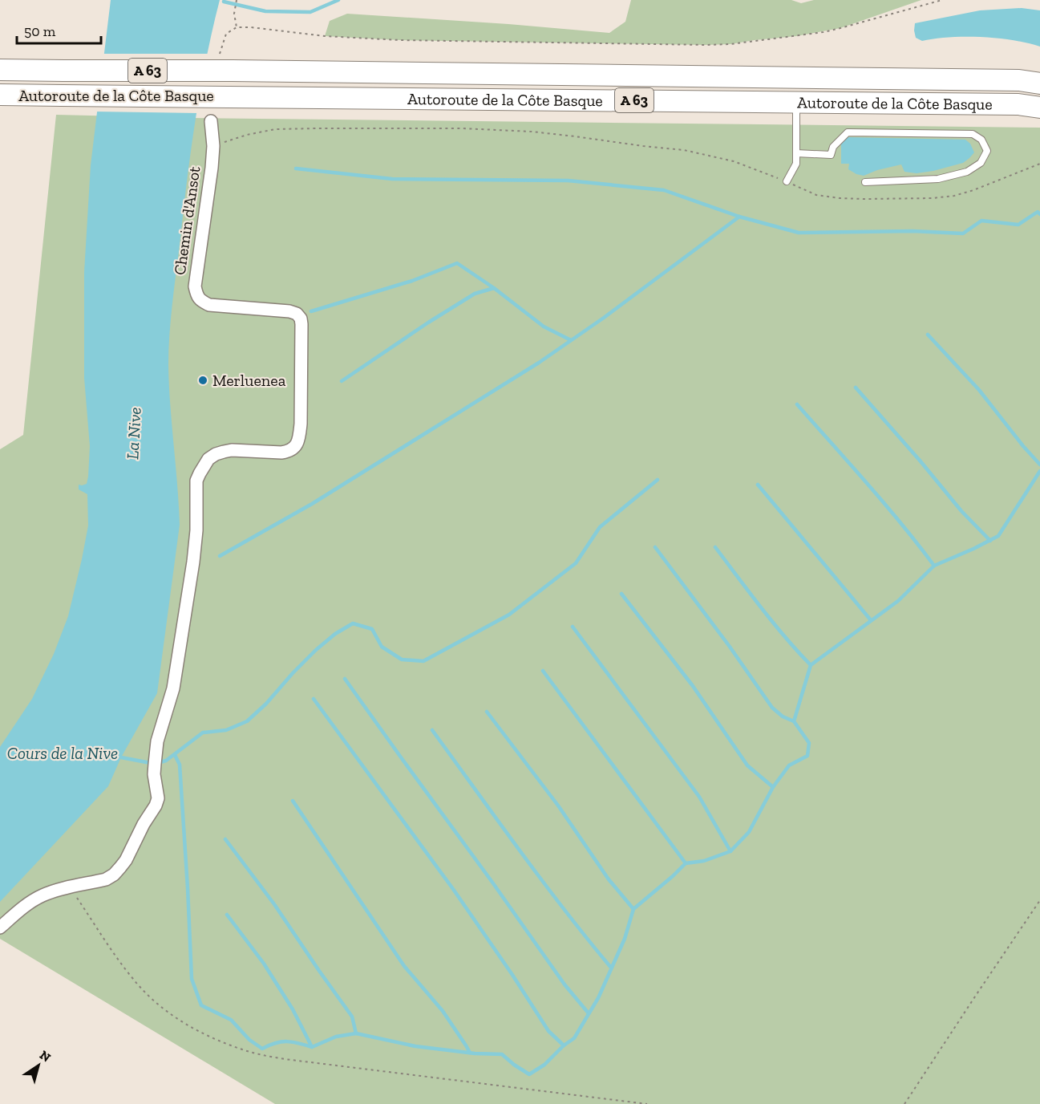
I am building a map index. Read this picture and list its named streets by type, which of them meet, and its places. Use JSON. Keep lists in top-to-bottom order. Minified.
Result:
{"streets":{"highway":["A 63","Autoroute de la Côte Basque"],"street":["Chemin d'Ansot"]},"water":["La Nive","Cours de la Nive"],"places":["Merluenea"],"scale_bar":"50 m","north":"top right"}
